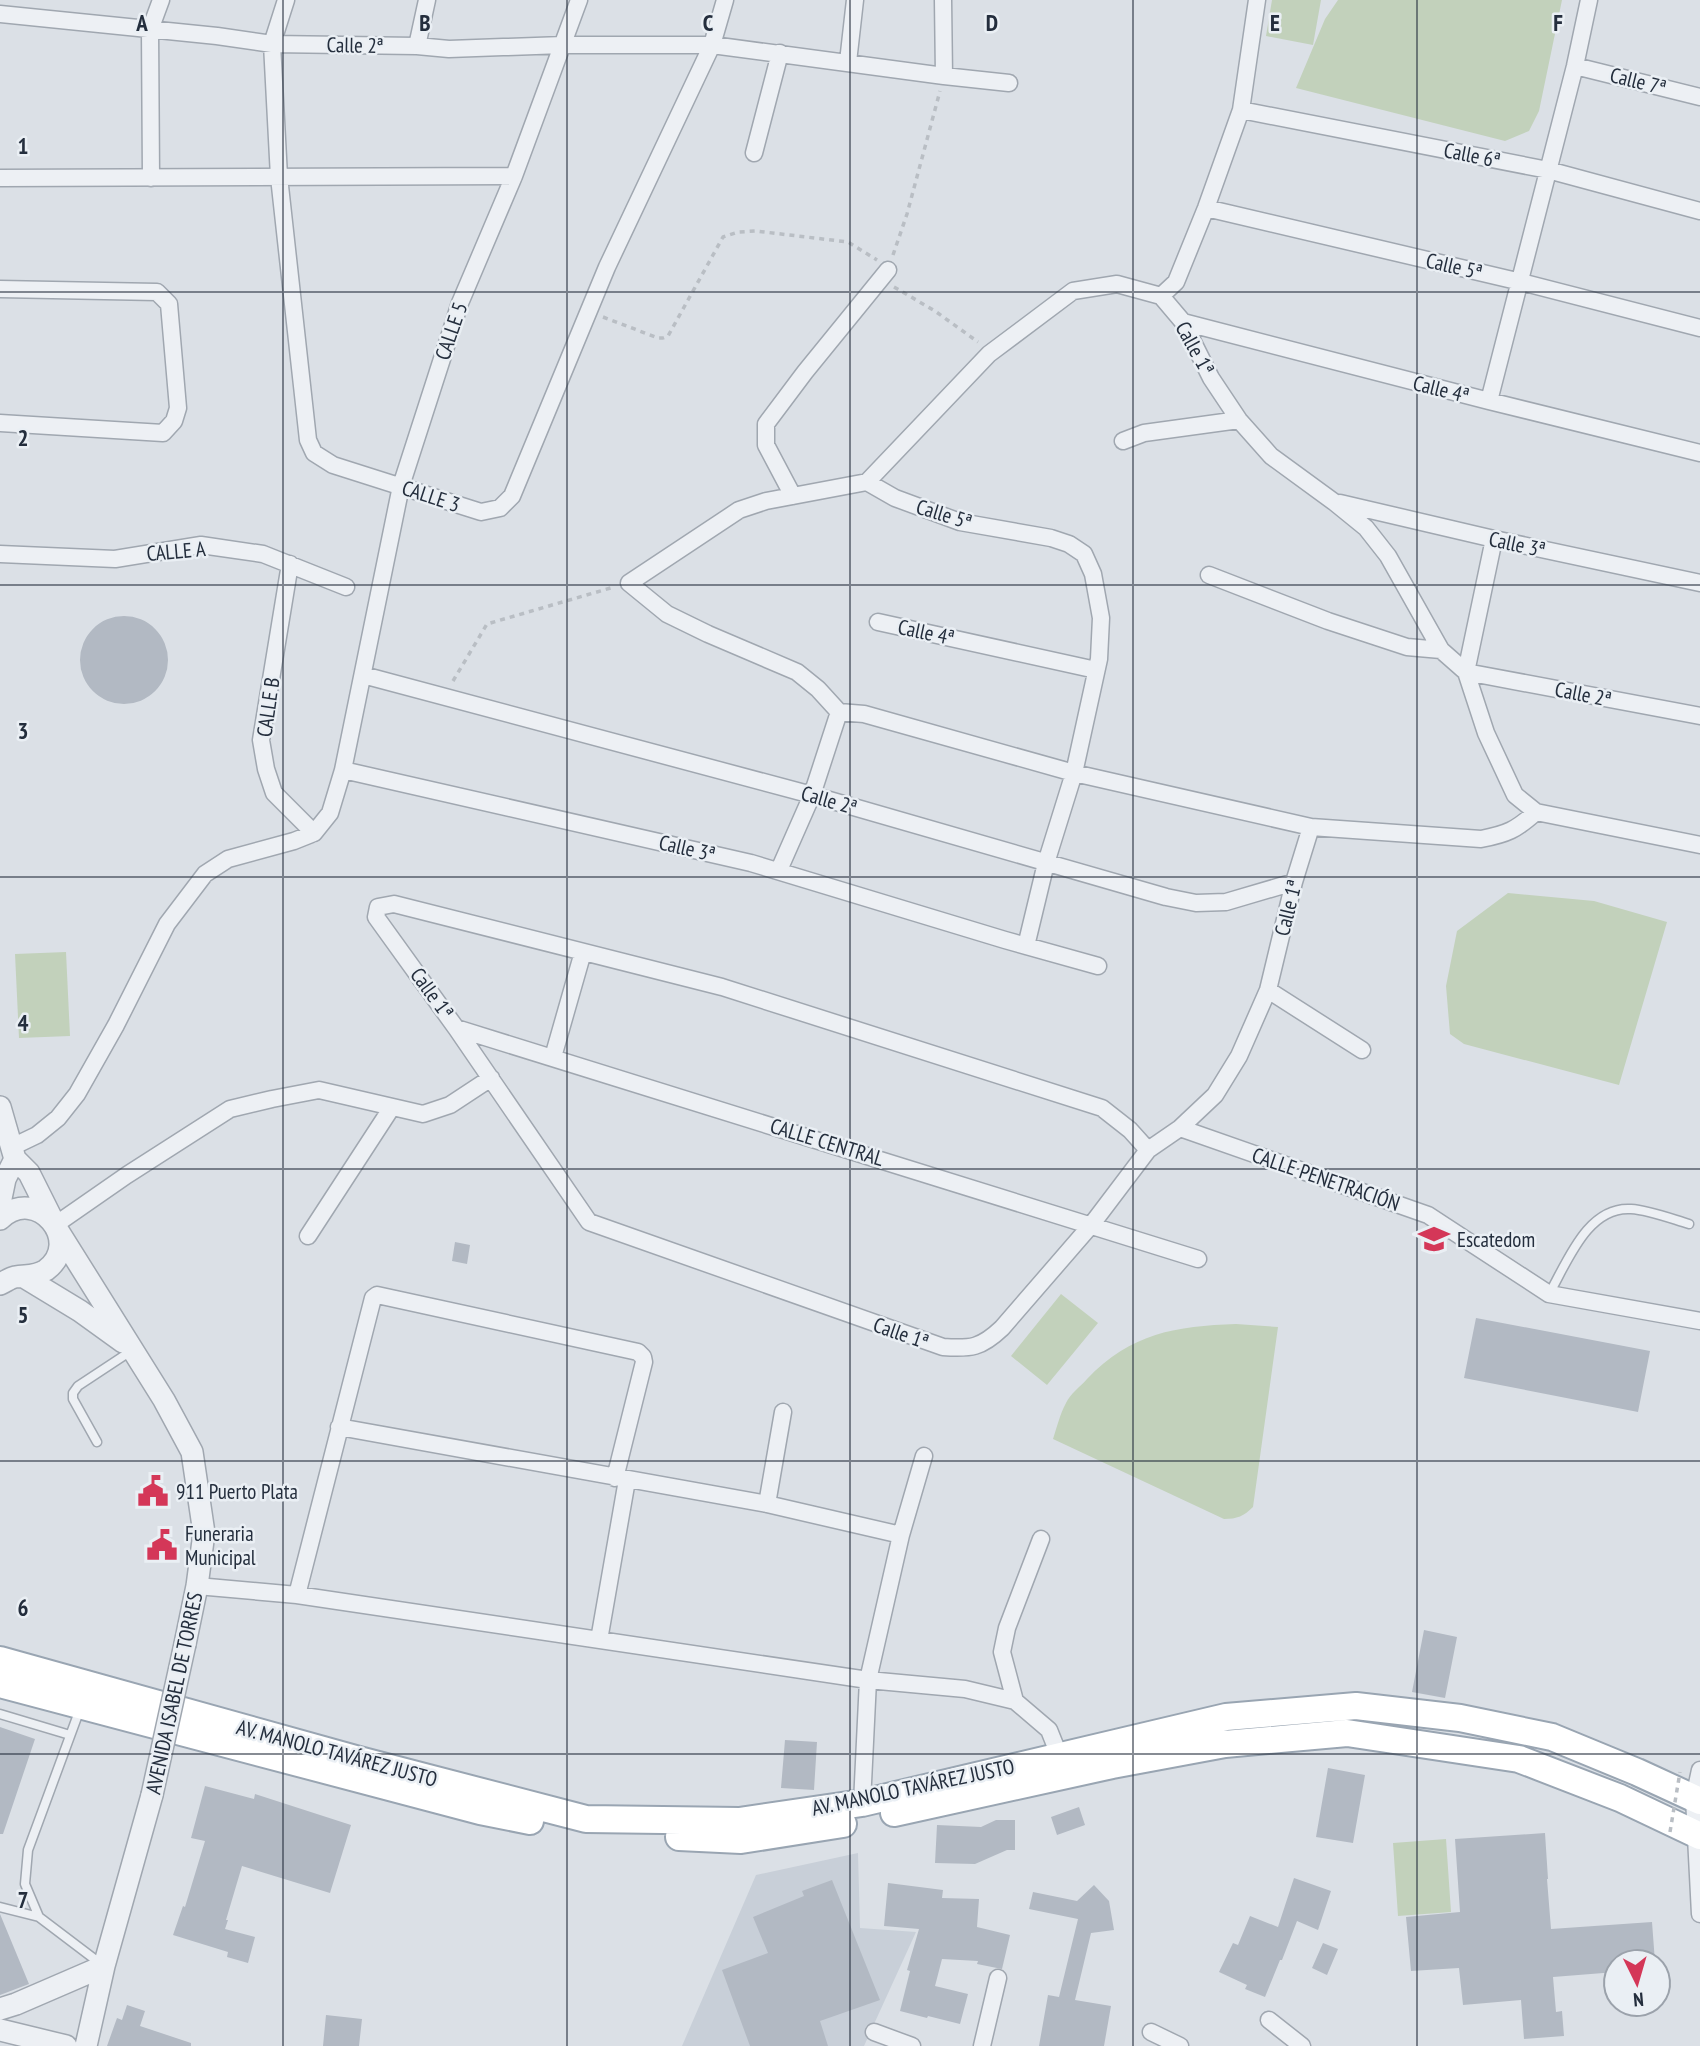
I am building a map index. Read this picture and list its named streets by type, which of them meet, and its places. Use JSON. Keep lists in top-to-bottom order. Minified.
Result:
{"streets":{"main road":["AV. MANOLO TAVÁREZ JUSTO"],"street":["Calle 2ª","Calle 7ª","Calle 6ª","Calle 5ª","CALLE 5","Calle 1ª","Calle 4ª","CALLE 3","Calle 3ª","CALLE A","CALLE B","CALLE CENTRAL","CALLE PENETRACIÓN","AVENIDA ISABEL DE TORRES"]},"crossings":[["Calle 2ª","CALLE 5"],["Calle 2ª","Calle 1ª"],["Calle 2ª","CALLE 3"],["Calle 5ª","Calle 4ª"],["CALLE 5","CALLE 3"],["CALLE 5","Calle 3ª"],["CALLE 5","CALLE B"],["Calle 1ª","Calle 4ª"],["Calle 1ª","Calle 3ª"],["Calle 1ª","CALLE CENTRAL"],["Calle 1ª","CALLE PENETRACIÓN"],["CALLE A","CALLE B"]],"places":{"school or university":["Escatedom"],"public building":["911 Puerto Plata","Funeraria Municipal"]},"north":"bottom","grid":{"columns":["A","B","C","D","E","F"],"rows":["1","2","3","4","5","6","7"]}}
